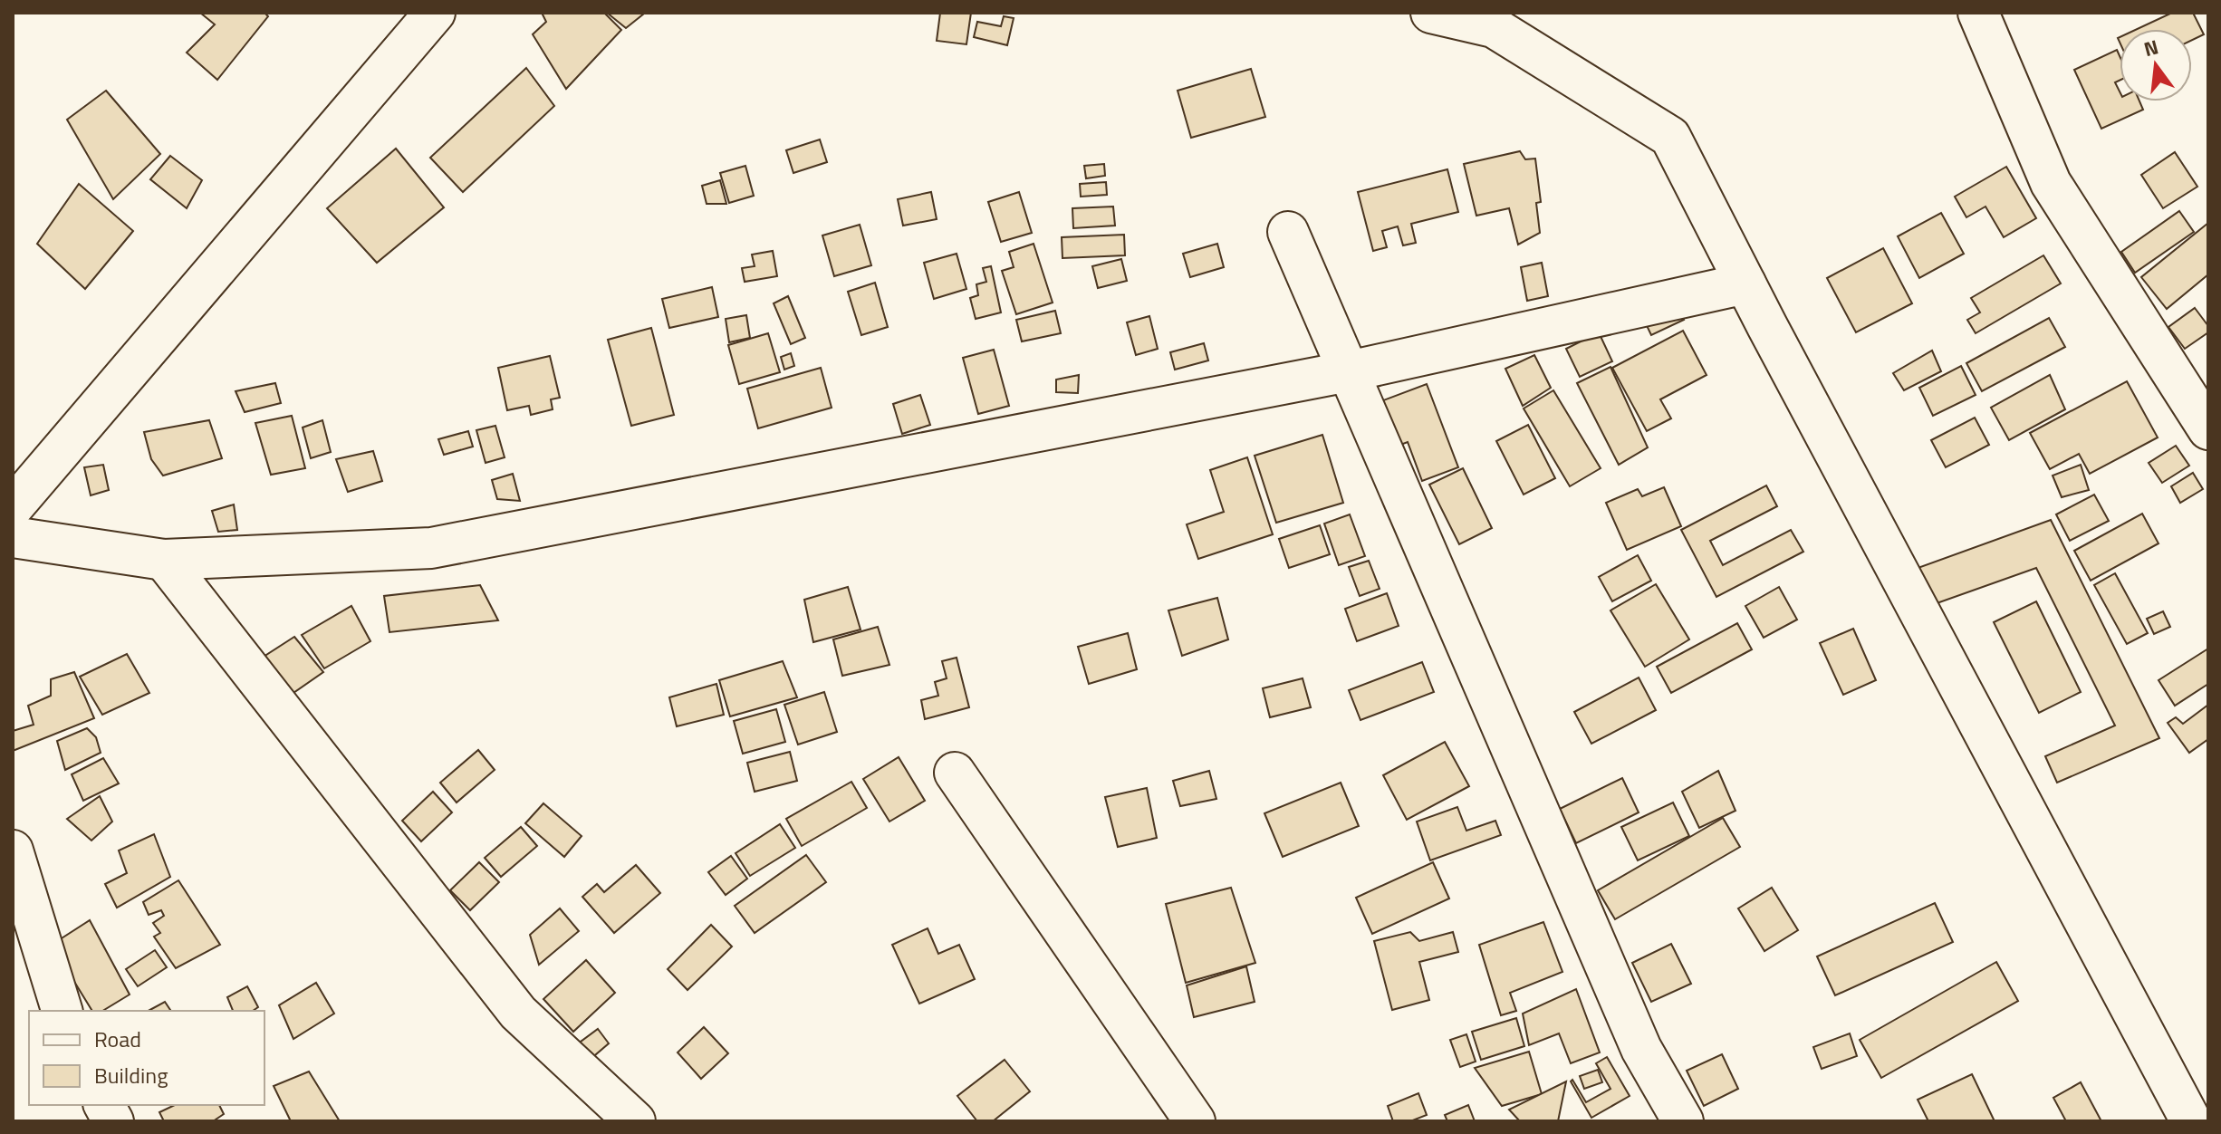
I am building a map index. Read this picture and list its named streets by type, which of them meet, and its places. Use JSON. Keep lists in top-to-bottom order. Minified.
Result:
{"legend":["Road","Building"],"north":"top"}
